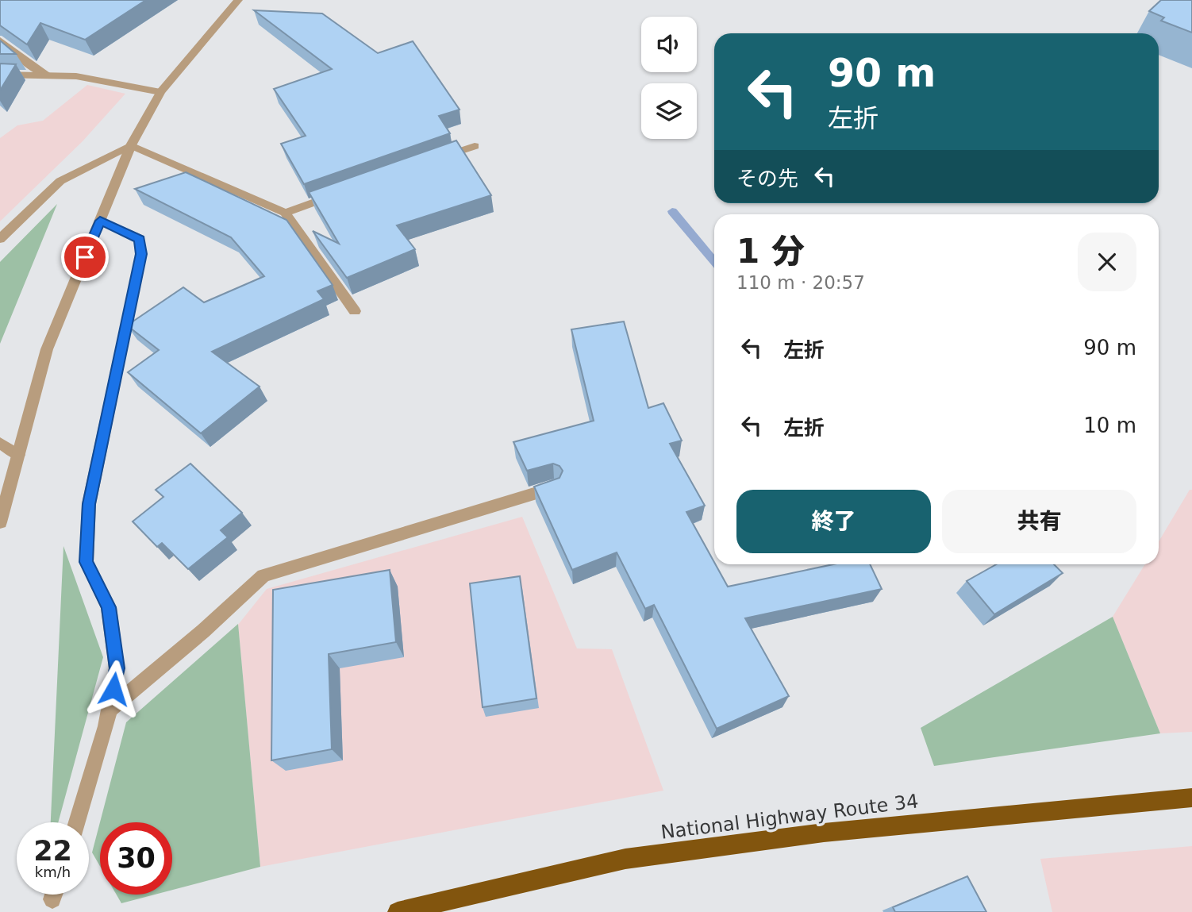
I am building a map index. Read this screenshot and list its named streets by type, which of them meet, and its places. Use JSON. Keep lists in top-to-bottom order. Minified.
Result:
{"streets":{"highway":["National Highway Route 34"]},"page":{"turn":["90 m","左折"],"then":"その先","heading":["1 分","110 m · 20:57"],"list":[{"name":"左折","value":"90 m"},{"name":"左折","value":"10 m"}],"buttons":["終了","共有"],"speed":"22 km/h","limit":"30"}}
